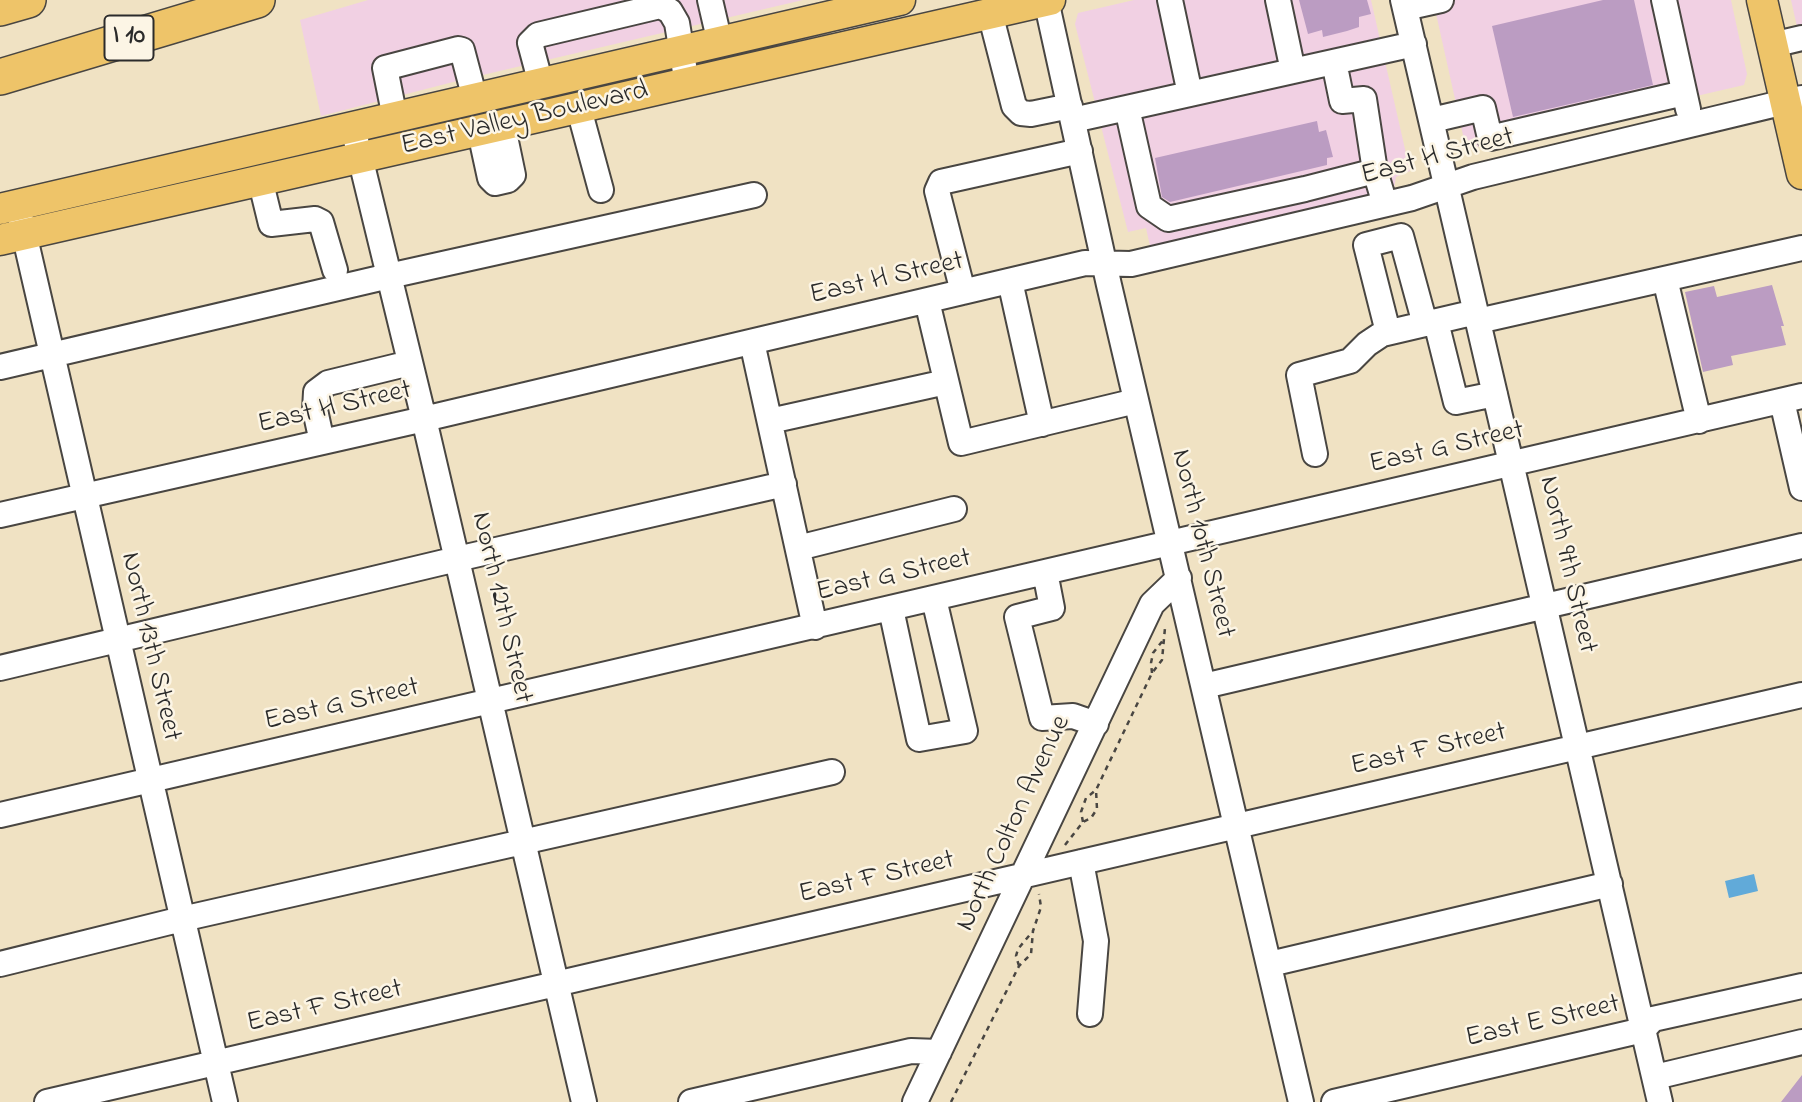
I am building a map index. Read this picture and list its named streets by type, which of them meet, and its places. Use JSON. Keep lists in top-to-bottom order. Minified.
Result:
{"streets":{"highway":["I 10"],"main road":["East Valley Boulevard"],"street":["East H Street","East G Street","North 10th Street","North 9th Street","North 12th Street","North 13th Street","East F Street","North Colton Avenue","East E Street"]},"crossings":[["East Valley Boulevard","North 10th Street"],["East Valley Boulevard","North 12th Street"],["East Valley Boulevard","North 13th Street"],["East H Street","North 10th Street"],["East H Street","North 9th Street"],["East H Street","North 12th Street"],["East H Street","North 13th Street"],["East G Street","North 10th Street"],["East G Street","North 9th Street"],["East G Street","North 12th Street"],["East G Street","North 13th Street"],["North 10th Street","East F Street"],["North 10th Street","North Colton Avenue"],["North 9th Street","East F Street"],["North 9th Street","East E Street"],["North 12th Street","East F Street"],["North 13th Street","East F Street"],["East F Street","North Colton Avenue"]]}
